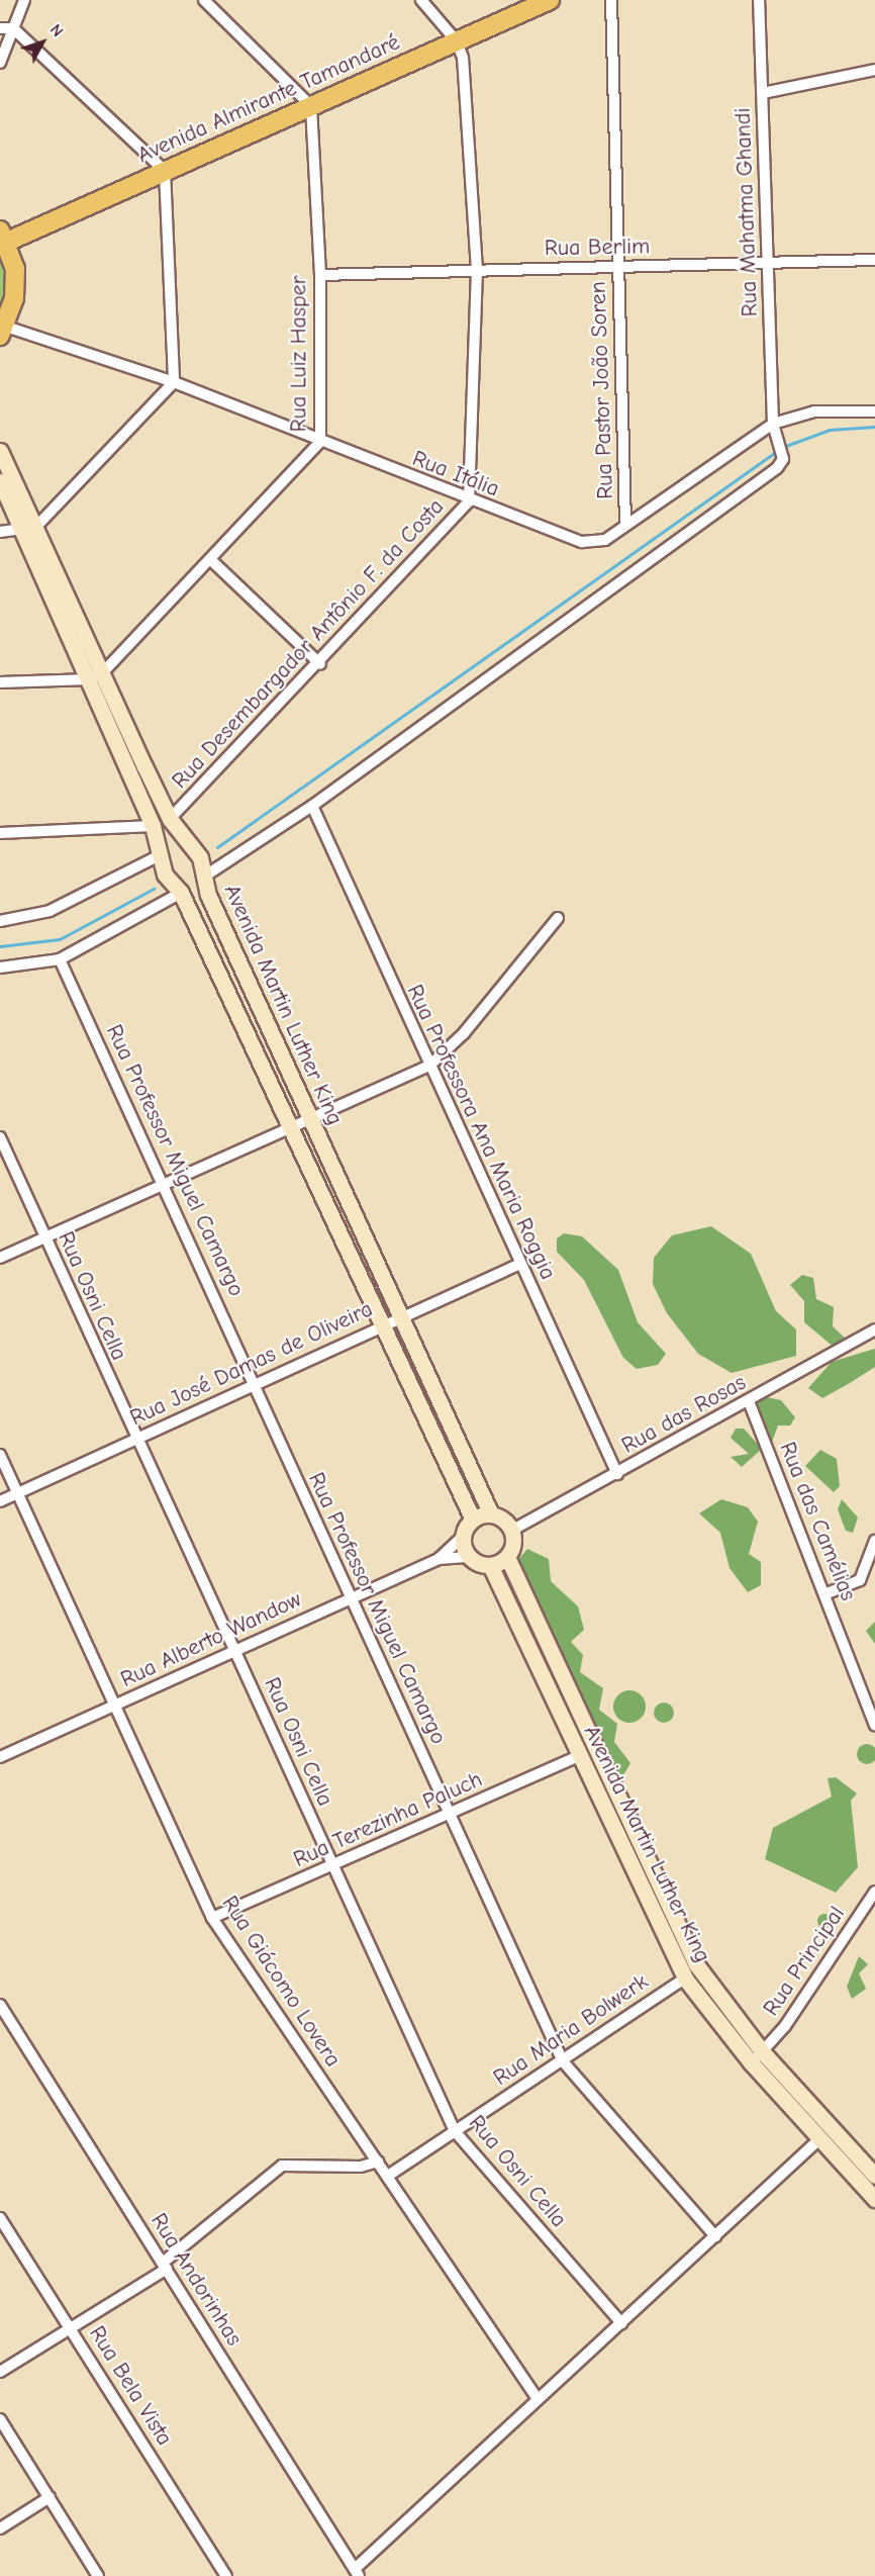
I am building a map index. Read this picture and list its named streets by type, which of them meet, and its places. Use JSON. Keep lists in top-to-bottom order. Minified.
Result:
{"streets":{"highway":["Avenida Almirante Tamandaré"],"main road":["Avenida Martin Luther King"],"street":["Rua Mahatma Ghandi","Rua Berlim","Rua Luiz Hasper","Rua Pastor João Soren","Rua Itália","Rua Desembargador Antônio F. da Costa","Rua Professora Ana Maria Roggia","Rua Professor Miguel Camargo","Rua Osni Cella","Rua José Damas de Oliveira","Rua das Rosas","Rua das Camélias","Rua Alberto Wandow","Rua Terezinha Paluch","Rua Principal","Rua Giácomo Lovera","Rua Maria Bolwerk","Rua Andorinhas","Rua Bela Vista"]},"crossings":[["Avenida Almirante Tamandaré","Rua Luiz Hasper"],["Avenida Almirante Tamandaré","Rua Desembargador Antônio F. da Costa"],["Rua Mahatma Ghandi","Rua Berlim"],["Rua Mahatma Ghandi","Rua Itália"],["Rua Mahatma Ghandi","Rua Professora Ana Maria Roggia"],["Rua Berlim","Rua Luiz Hasper"],["Rua Berlim","Rua Pastor João Soren"],["Rua Berlim","Rua Desembargador Antônio F. da Costa"],["Rua Luiz Hasper","Rua Itália"],["Rua Luiz Hasper","Avenida Martin Luther King"],["Rua Pastor João Soren","Rua Itália"],["Rua Itália","Rua Desembargador Antônio F. da Costa"],["Rua Desembargador Antônio F. da Costa","Avenida Martin Luther King"],["Avenida Martin Luther King","Rua José Damas de Oliveira"],["Avenida Martin Luther King","Rua das Rosas"],["Avenida Martin Luther King","Rua Alberto Wandow"],["Avenida Martin Luther King","Rua Terezinha Paluch"],["Avenida Martin Luther King","Rua Principal"],["Avenida Martin Luther King","Rua Maria Bolwerk"],["Rua Professora Ana Maria Roggia","Rua José Damas de Oliveira"],["Rua Professora Ana Maria Roggia","Rua das Rosas"],["Rua Professor Miguel Camargo","Rua José Damas de Oliveira"],["Rua Professor Miguel Camargo","Rua Alberto Wandow"],["Rua Professor Miguel Camargo","Rua Terezinha Paluch"],["Rua Professor Miguel Camargo","Rua Maria Bolwerk"],["Rua Osni Cella","Rua José Damas de Oliveira"],["Rua Osni Cella","Rua Alberto Wandow"],["Rua Osni Cella","Rua Terezinha Paluch"],["Rua Osni Cella","Rua Maria Bolwerk"],["Rua José Damas de Oliveira","Rua Giácomo Lovera"],["Rua das Rosas","Rua das Camélias"],["Rua das Rosas","Rua Alberto Wandow"],["Rua Alberto Wandow","Rua Giácomo Lovera"],["Rua Terezinha Paluch","Rua Giácomo Lovera"],["Rua Giácomo Lovera","Rua Maria Bolwerk"]],"north":"top right"}
